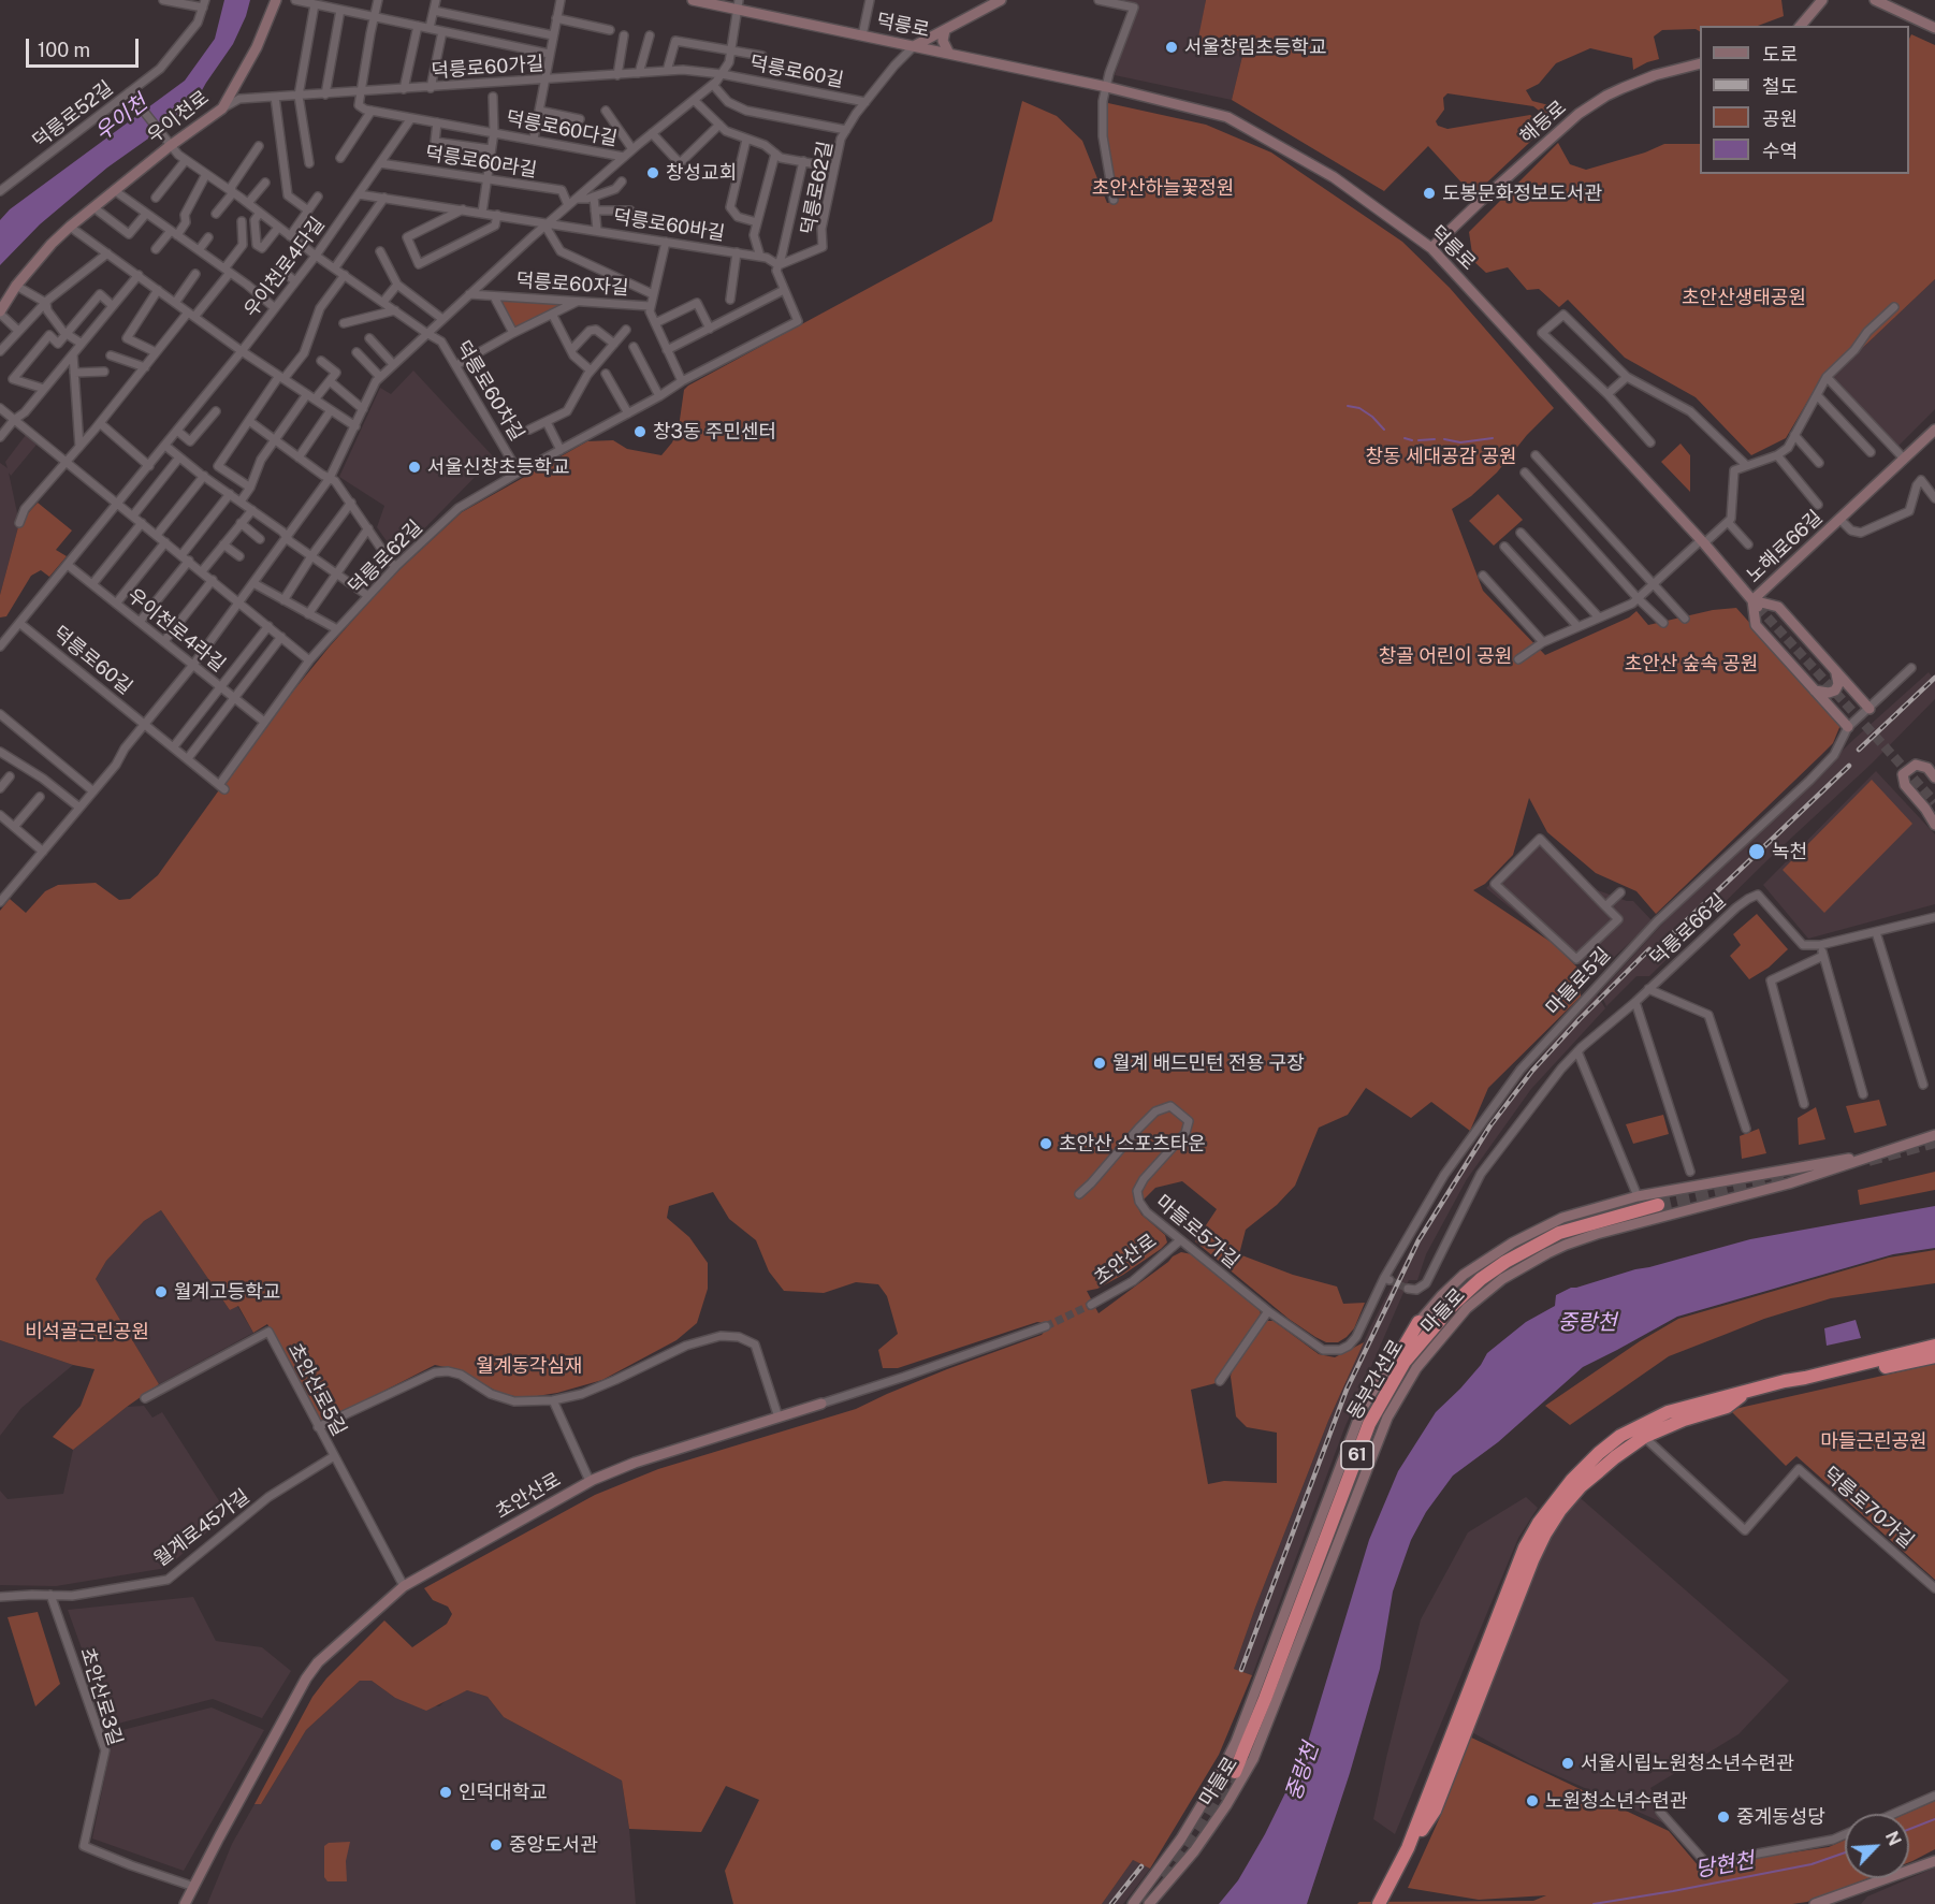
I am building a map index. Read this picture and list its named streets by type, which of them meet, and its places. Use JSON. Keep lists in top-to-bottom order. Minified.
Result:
{"streets":{"highway":["동부간선로","61"],"main road":["덕릉로","우이천로","해등로","노해로66길","초안산로","마들로"],"street":["덕릉로60가길","덕릉로60길","덕릉로52길","덕릉로60다길","덕릉로60라길","덕릉로62길","덕릉로60바길","우이천로4다길","덕릉로60자길","덕릉로60차길","우이천로4라길","덕릉로66길","마들로5길","마들로5가길","초안산로5길","덕릉로70가길","월계로45가길","초안산로3길"]},"crossings":[["덕릉로","덕릉로60길"],["덕릉로","해등로"],["덕릉로","덕릉로62길"],["덕릉로","노해로66길"],["덕릉로60가길","덕릉로60길"],["덕릉로60길","덕릉로60다길"],["덕릉로60길","덕릉로60라길"],["덕릉로60길","덕릉로62길"],["덕릉로60길","덕릉로60바길"],["덕릉로60길","덕릉로60자길"],["덕릉로60길","덕릉로60차길"],["덕릉로60길","우이천로4라길"],["덕릉로52길","덕릉로60차길"],["우이천로","덕릉로60차길"],["덕릉로60다길","덕릉로60라길"],["덕릉로60다길","덕릉로60바길"],["덕릉로60다길","우이천로4다길"],["덕릉로60라길","우이천로4다길"],["덕릉로62길","덕릉로60바길"],["덕릉로62길","덕릉로60차길"],["덕릉로62길","우이천로4라길"],["덕릉로60바길","우이천로4다길"],["우이천로4다길","덕릉로60차길"],["마들로5길","마들로5가길"],["마들로5가길","초안산로"],["초안산로","초안산로5길"],["초안산로","초안산로3길"],["초안산로5길","월계로45가길"],["월계로45가길","초안산로3길"]],"water":["우이천","중랑천","당현천"],"parks":["초안산하늘꽃정원","초안산생태공원","창동 세대공감 공원","창골 어린이 공원","초안산 숲속 공원","비석골근린공원","월계동각심재","마들근린공원"],"places":["서울창림초등학교","창성교회","도봉문화정보도서관","창3동 주민센터","서울신창초등학교","녹천","월계 배드민턴 전용 구장","초안산 스포츠타운","월계고등학교","서울시립노원청소년수련관","인덕대학교","노원청소년수련관","중계동성당","중앙도서관"],"legend":["도로","철도","공원","수역"],"scale_bar":"100 m","north":"top right"}
